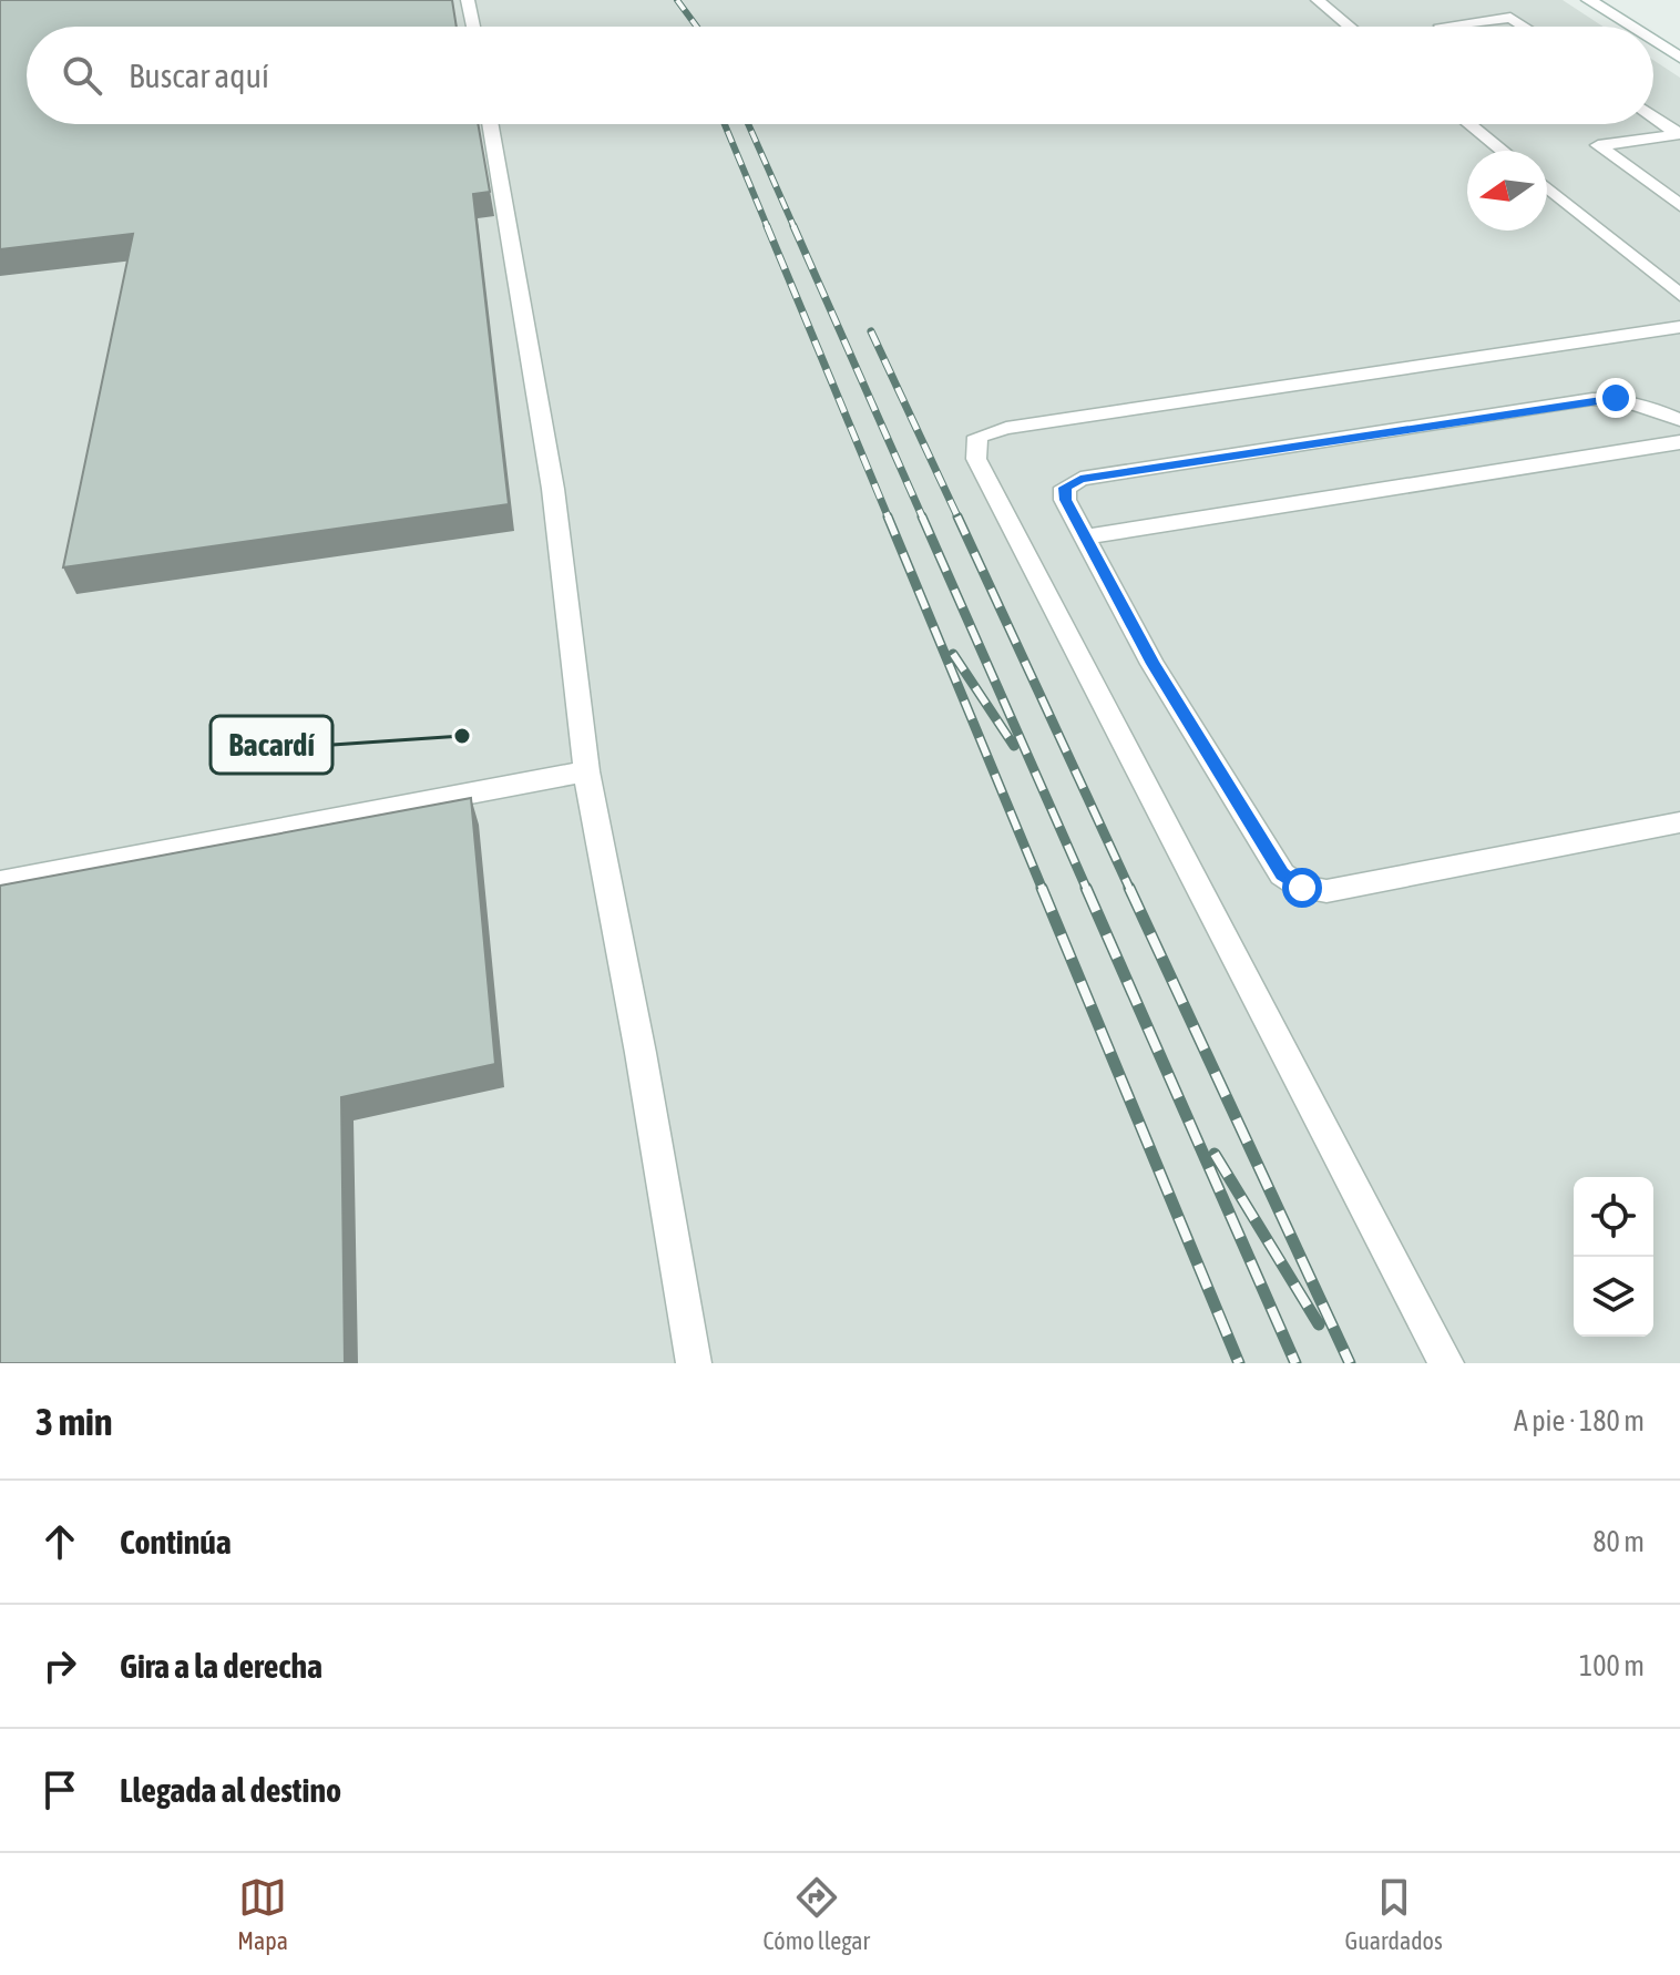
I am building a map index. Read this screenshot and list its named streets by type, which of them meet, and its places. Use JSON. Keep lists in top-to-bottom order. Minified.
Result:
{"places":["Bacardí"],"north":"left","page":{"search":"Buscar aquí","heading":["3 min","A pie · 180 m"],"list":[["Continúa","80 m"],["Gira a la derecha","100 m"],"Llegada al destino"],"nav":["Mapa","Cómo llegar","Guardados"]}}
